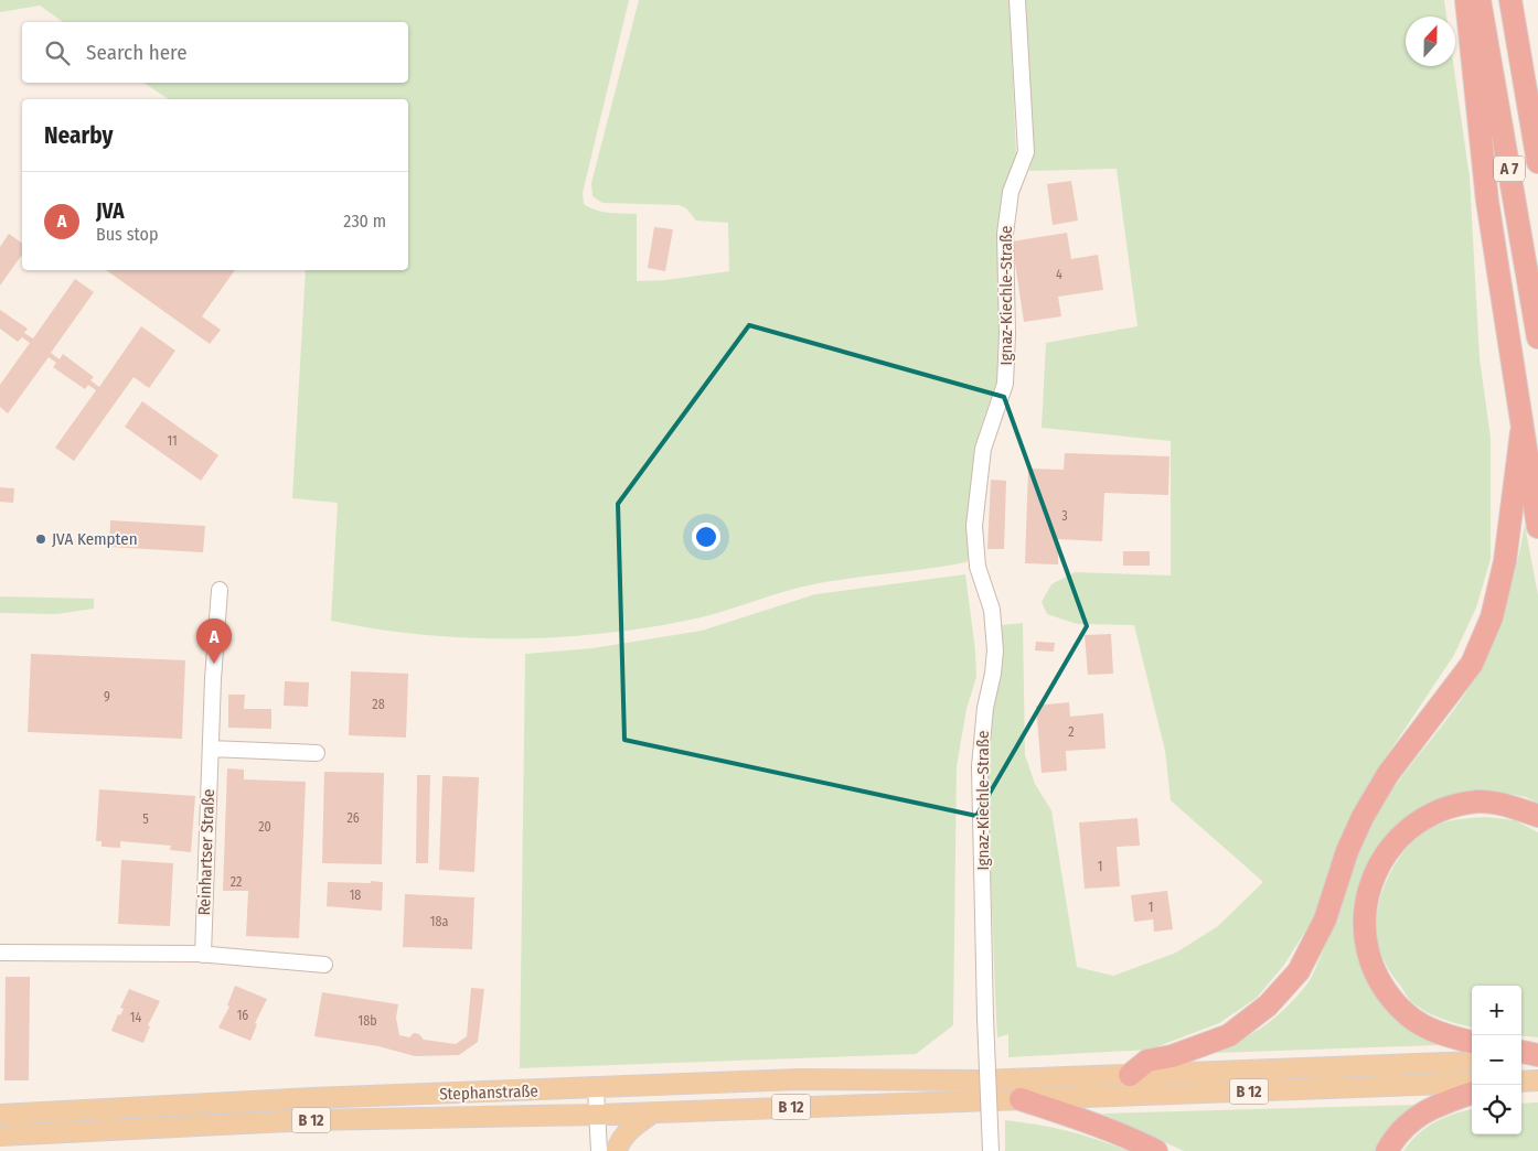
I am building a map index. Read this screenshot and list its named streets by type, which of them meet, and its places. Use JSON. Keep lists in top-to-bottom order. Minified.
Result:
{"streets":{"highway":["A 7"],"main road":["B 12","Stephanstraße"],"street":["Ignaz-Kiechle-Straße","Reinhartser Straße"]},"crossings":[["B 12","Stephanstraße"]],"places":["JVA Kempten"],"house_numbers":["4","11","3","9","28","2","26","5","20","1","22","18","1","18a","16","14","18b"],"north":"top","page":{"search":"Search here","heading":"Nearby","list":[{"mark":"A","name":"JVA","note":"Bus stop","value":"230 m"}],"pins":"A","map_buttons":["+","−"]}}
